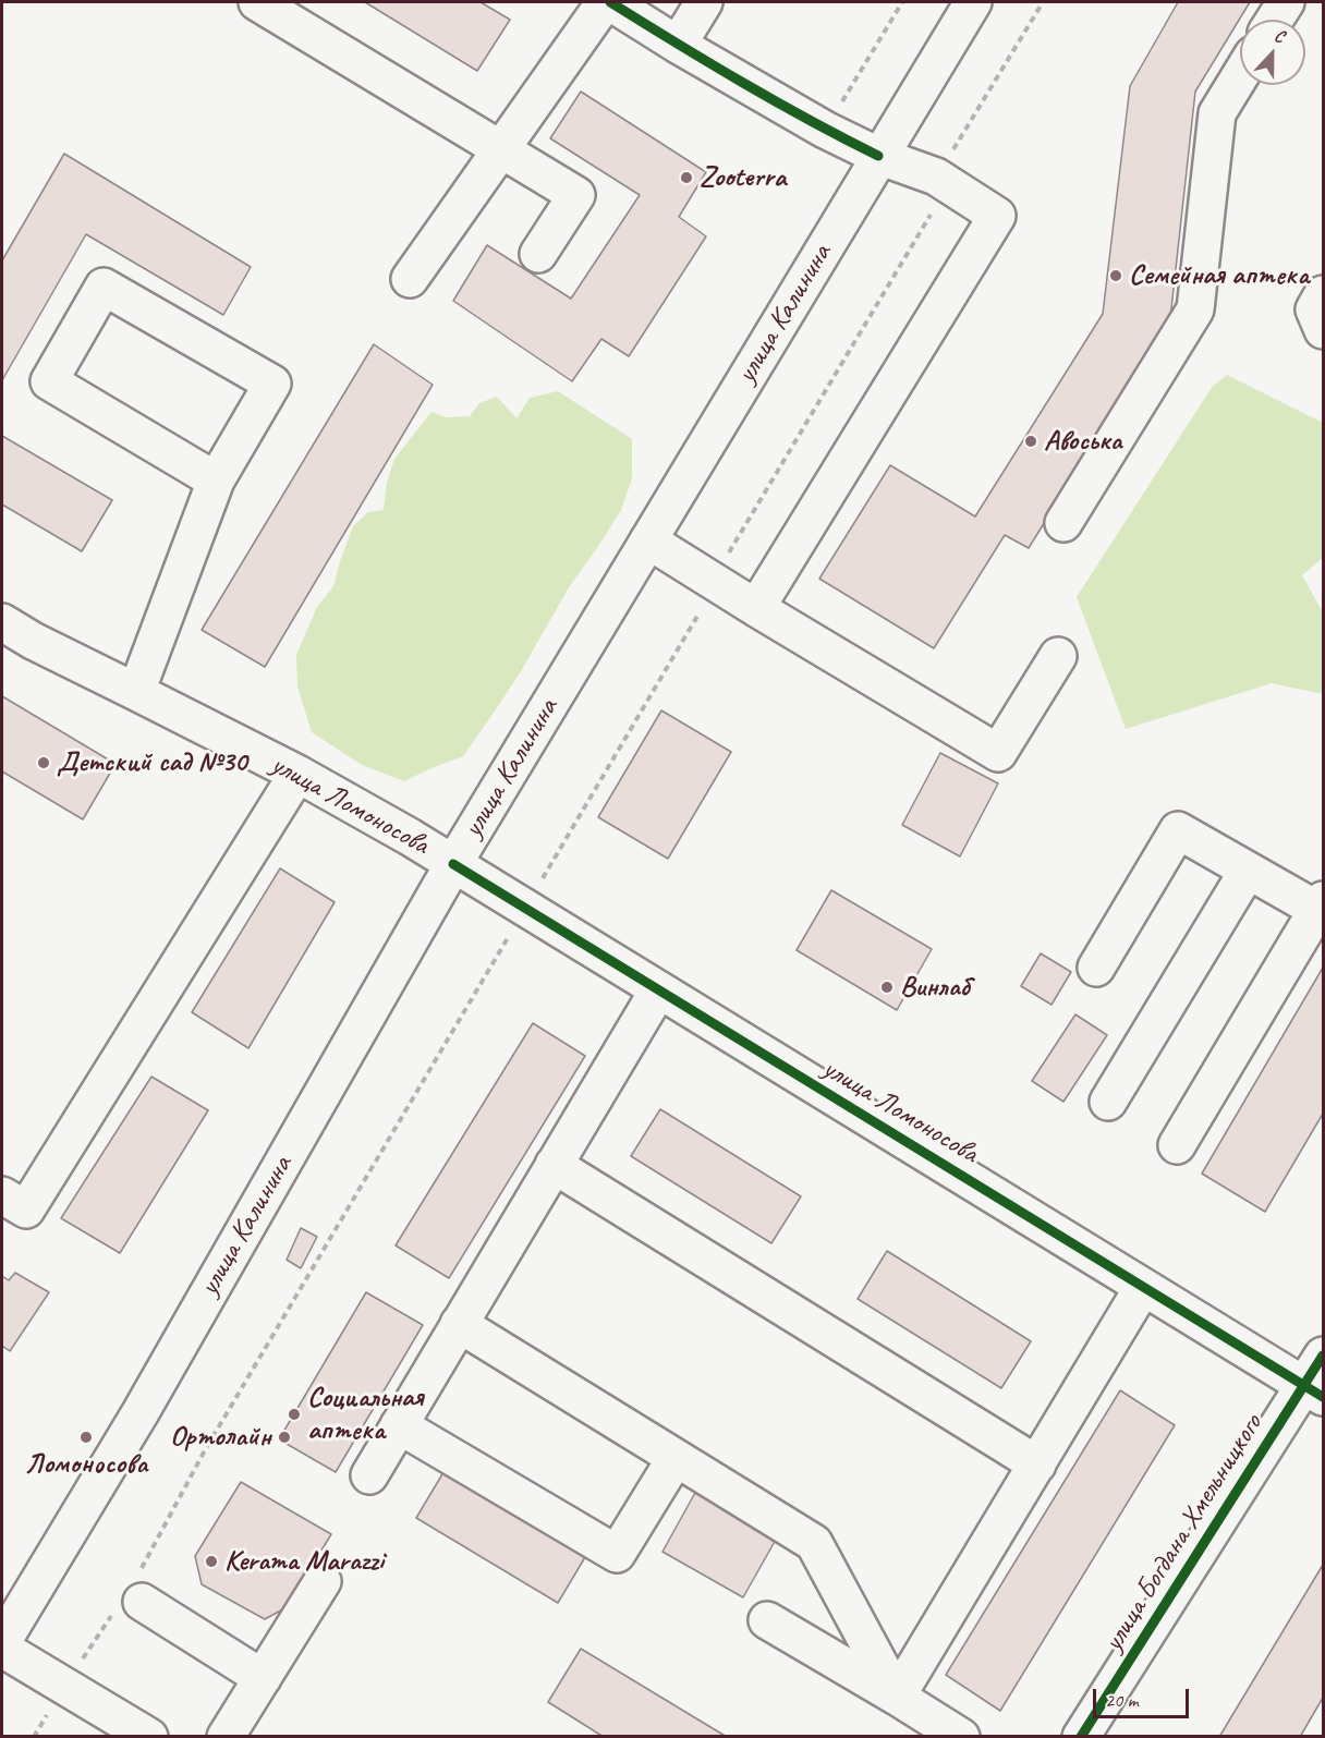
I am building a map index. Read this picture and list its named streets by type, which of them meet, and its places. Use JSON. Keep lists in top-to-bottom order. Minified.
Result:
{"streets":{"main road":["улица Калинина","улица Ломоносова","улица Богдана Хмельницкого"]},"crossings":[["улица Калинина","улица Ломоносова"],["улица Ломоносова","улица Богдана Хмельницкого"]],"places":["Zooterra","Семейная аптека","Авоська","Детский сад №30","Винлаб","Социальная аптека","Ломоносова","Ортолайн","Kerama Marazzi"],"scale_bar":"20 m","north":"top"}
